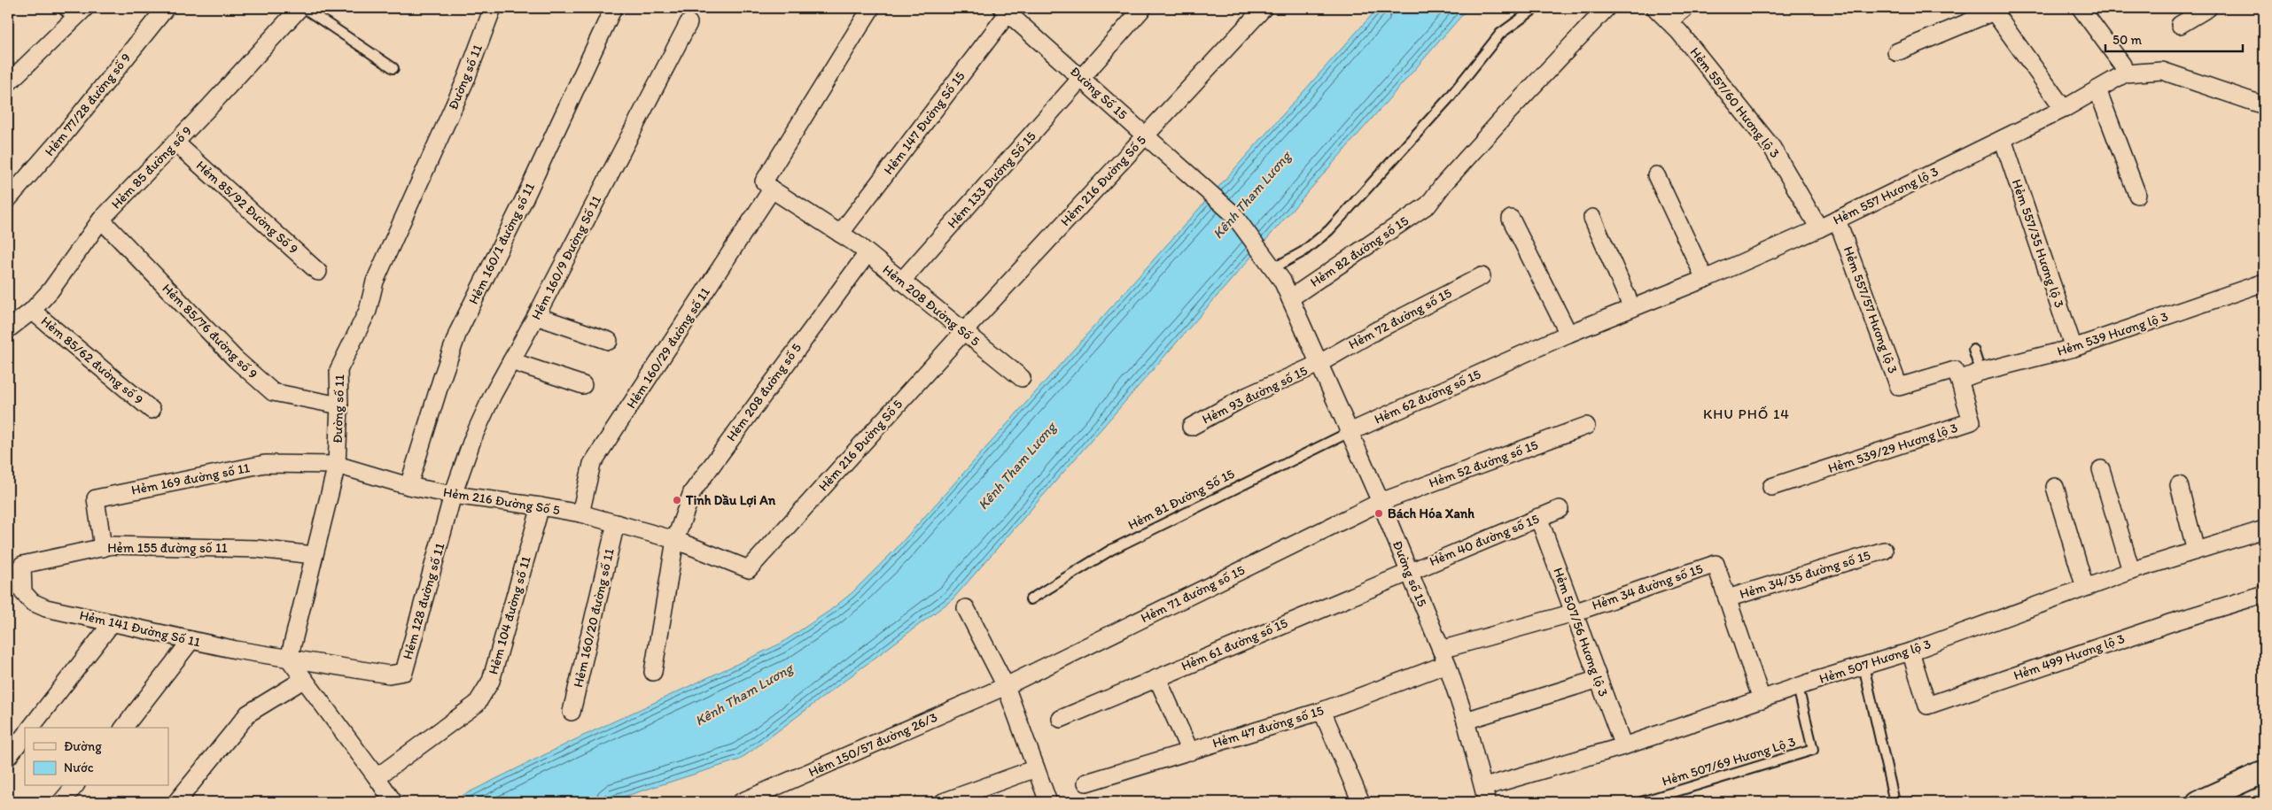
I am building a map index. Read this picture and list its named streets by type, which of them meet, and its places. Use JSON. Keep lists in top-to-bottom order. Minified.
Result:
{"streets":{"street":["Đường số 11","Đường Số 15","Hẻm 557/60 Hương lộ 3","Hẻm 77/28 đường số 9","Hẻm 147 Đường Số 15","Hẻm 85 đường số 9","Hẻm 133 Đường Số 15","Hẻm 216 Đường Số 5","Hẻm 557 Hương lộ 3","Hẻm 85/92 Đường Số 9","Hẻm 160/1 đường số 11","Hẻm 557/35 Hương lộ 3","Hẻm 82 đường số 15","Hẻm 160/9 Đường Số 11","Hẻm 208 Đường Số 5","Hẻm 557/57 Hương lộ 3","Hẻm 72 đường số 15","Hẻm 85/76 đường số 9","Hẻm 539 Hương lộ 3","Hẻm 160/29 đường số 11","Hẻm 85/62 đường số 9","Hẻm 208 đường số 5","Hẻm 93 đường số 15","Hẻm 62 đường số 15","Hẻm 539/29 Hương lộ 3","Hẻm 52 đường số 15","Hẻm 169 đường số 11","Hẻm 40 đường số 15","Hẻm 155 đường số 11","Đường số 15","Hẻm 34/35 đường số 15","Hẻm 34 đường số 15","Hẻm 71 đường số 15","Hẻm 128 đường số 11","Hẻm 104 đường số 11","Hẻm 160/20 đường số 11","Hẻm 141 Đường Số 11","Hẻm 507/56 Hương lộ 3","Hẻm 61 đường số 15","Hẻm 499 Hương lộ 3","Hẻm 507 Hương lộ 3","Hẻm 47 đường số 15","Hẻm 150/57 đường 26/3"],"lane":["Hẻm 81 Đường Số 15","Hẻm 507/69 Hương Lộ 3"]},"crossings":[["Đường số 11","Hẻm 216 Đường Số 5"],["Đường số 11","Hẻm 85/76 đường số 9"],["Đường số 11","Hẻm 169 đường số 11"],["Đường số 11","Hẻm 155 đường số 11"],["Đường số 11","Hẻm 128 đường số 11"],["Đường số 11","Hẻm 141 Đường Số 11"],["Đường Số 15","Hẻm 147 Đường Số 15"],["Đường Số 15","Hẻm 133 Đường Số 15"],["Đường Số 15","Hẻm 216 Đường Số 5"],["Đường Số 15","Đường số 15"],["Hẻm 557/60 Hương lộ 3","Hẻm 557 Hương lộ 3"],["Hẻm 147 Đường Số 15","Hẻm 208 Đường Số 5"],["Hẻm 85 đường số 9","Hẻm 85/92 Đường Số 9"],["Hẻm 85 đường số 9","Hẻm 85/76 đường số 9"],["Hẻm 85 đường số 9","Hẻm 85/62 đường số 9"],["Hẻm 133 Đường Số 15","Hẻm 208 Đường Số 5"],["Hẻm 216 Đường Số 5","Hẻm 160/1 đường số 11"],["Hẻm 216 Đường Số 5","Hẻm 160/9 Đường Số 11"],["Hẻm 216 Đường Số 5","Hẻm 208 Đường Số 5"],["Hẻm 216 Đường Số 5","Hẻm 160/29 đường số 11"],["Hẻm 216 Đường Số 5","Hẻm 208 đường số 5"],["Hẻm 216 Đường Số 5","Hẻm 169 đường số 11"],["Hẻm 216 Đường Số 5","Hẻm 128 đường số 11"],["Hẻm 216 Đường Số 5","Hẻm 104 đường số 11"],["Hẻm 216 Đường Số 5","Hẻm 160/20 đường số 11"],["Hẻm 557 Hương lộ 3","Hẻm 557/35 Hương lộ 3"],["Hẻm 557 Hương lộ 3","Hẻm 557/57 Hương lộ 3"],["Hẻm 557 Hương lộ 3","Hẻm 62 đường số 15"],["Hẻm 557/35 Hương lộ 3","Hẻm 539 Hương lộ 3"],["Hẻm 82 đường số 15","Đường số 15"],["Hẻm 160/9 Đường Số 11","Hẻm 128 đường số 11"],["Hẻm 208 Đường Số 5","Hẻm 160/29 đường số 11"],["Hẻm 208 Đường Số 5","Hẻm 208 đường số 5"],["Hẻm 557/57 Hương lộ 3","Hẻm 539 Hương lộ 3"],["Hẻm 557/57 Hương lộ 3","Hẻm 539/29 Hương lộ 3"],["Hẻm 72 đường số 15","Hẻm 93 đường số 15"],["Hẻm 72 đường số 15","Đường số 15"],["Hẻm 539 Hương lộ 3","Hẻm 539/29 Hương lộ 3"],["Hẻm 93 đường số 15","Đường số 15"],["Hẻm 62 đường số 15","Hẻm 81 Đường Số 15"],["Hẻm 62 đường số 15","Đường số 15"],["Hẻm 52 đường số 15","Đường số 15"],["Hẻm 52 đường số 15","Hẻm 71 đường số 15"],["Hẻm 169 đường số 11","Hẻm 155 đường số 11"],["Hẻm 81 Đường Số 15","Đường số 15"],["Hẻm 40 đường số 15","Đường số 15"],["Hẻm 40 đường số 15","Hẻm 507/56 Hương lộ 3"],["Hẻm 40 đường số 15","Hẻm 61 đường số 15"],["Hẻm 155 đường số 11","Hẻm 141 Đường Số 11"],["Đường số 15","Hẻm 34 đường số 15"],["Đường số 15","Hẻm 71 đường số 15"],["Đường số 15","Hẻm 61 đường số 15"],["Đường số 15","Hẻm 507 Hương lộ 3"],["Đường số 15","Hẻm 47 đường số 15"],["Hẻm 34/35 đường số 15","Hẻm 34 đường số 15"],["Hẻm 34 đường số 15","Hẻm 507/56 Hương lộ 3"],["Hẻm 34 đường số 15","Hẻm 507 Hương lộ 3"],["Hẻm 34 đường số 15","Hẻm 47 đường số 15"],["Hẻm 71 đường số 15","Hẻm 150/57 đường 26/3"],["Hẻm 128 đường số 11","Hẻm 141 Đường Số 11"],["Hẻm 507/56 Hương lộ 3","Hẻm 507 Hương lộ 3"],["Hẻm 499 Hương lộ 3","Hẻm 507 Hương lộ 3"],["Hẻm 507 Hương lộ 3","Hẻm 507/69 Hương Lộ 3"]],"districts":["KHU PHỐ 14"],"water":["Kênh Tham Lương"],"places":["Tinh Dầu Lợi An","Bách Hóa Xanh"],"legend":["Đường","Nước"],"scale_bar":"50 m"}
